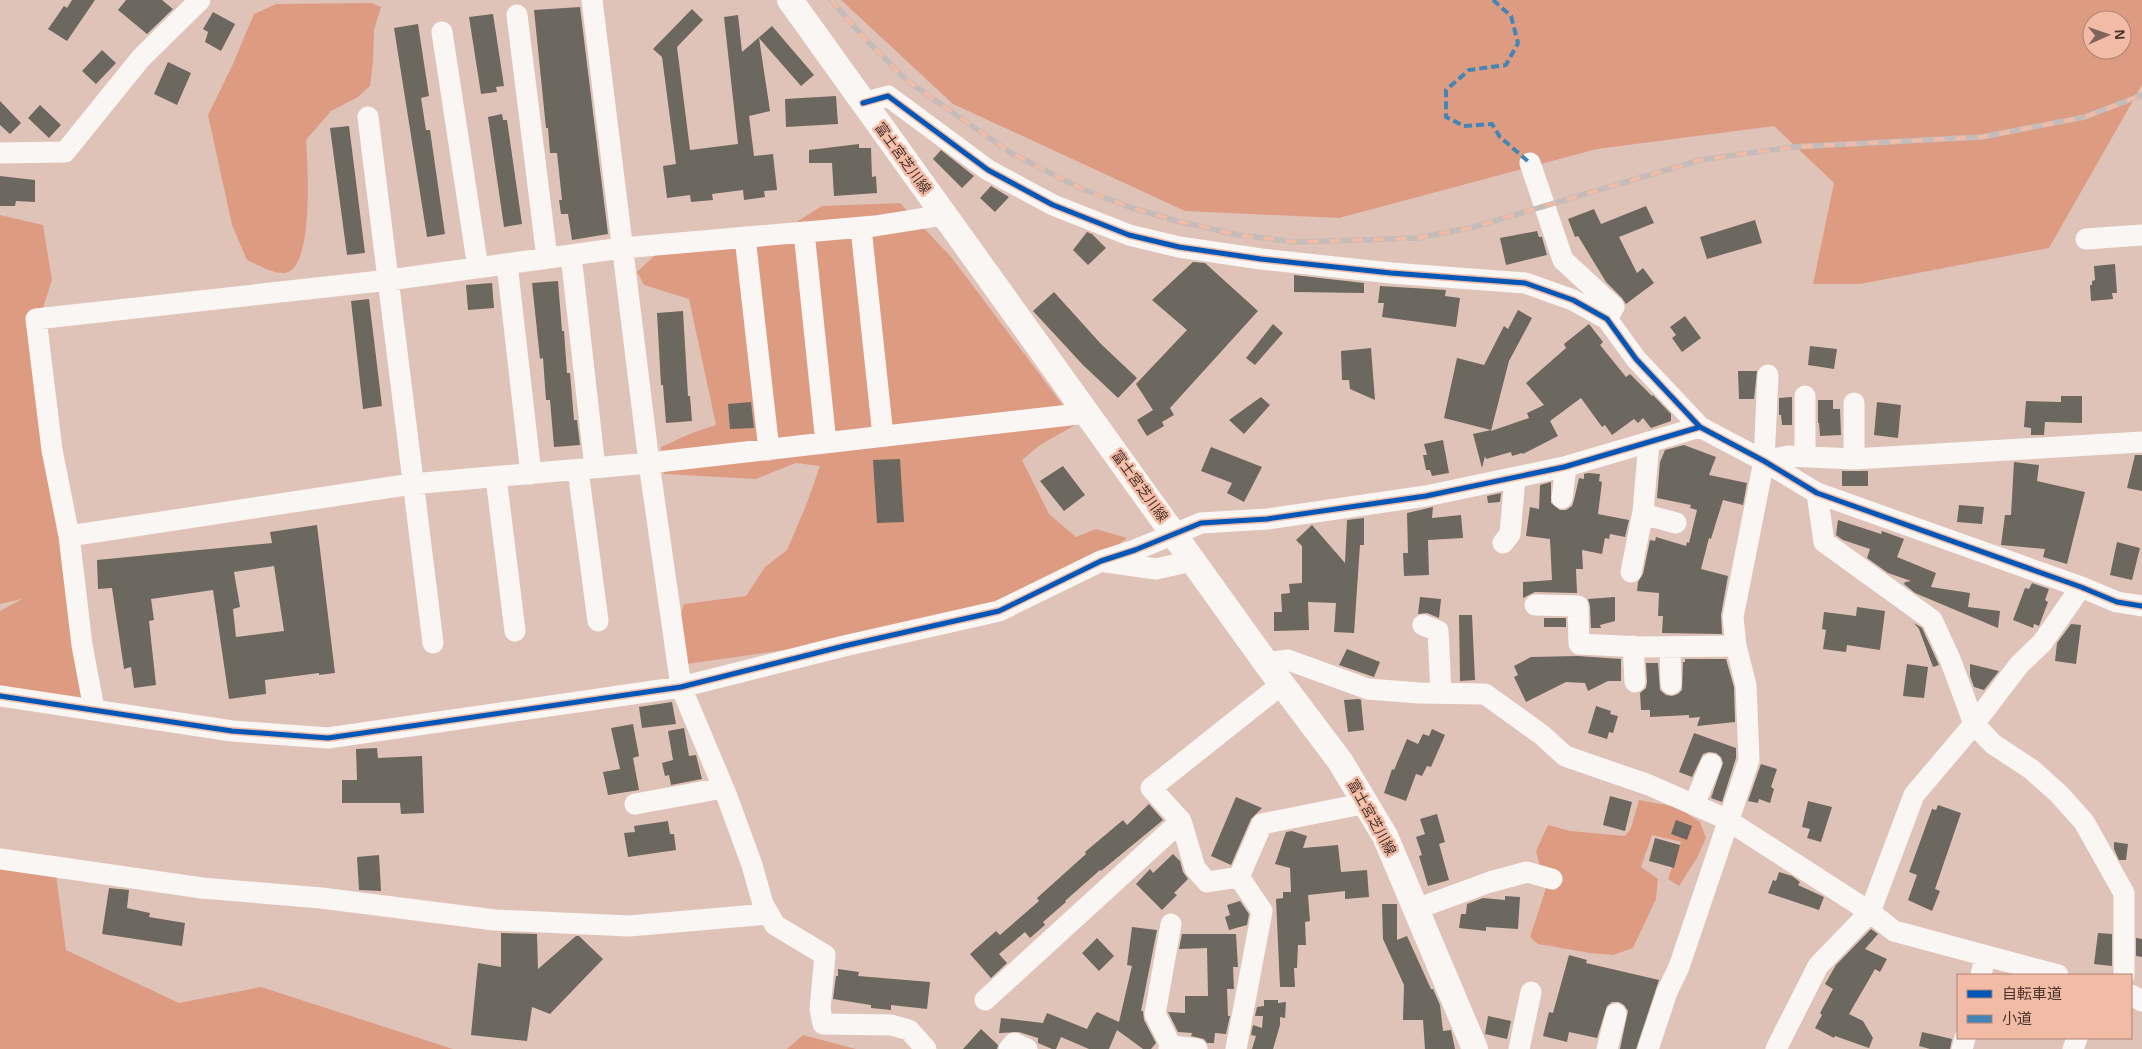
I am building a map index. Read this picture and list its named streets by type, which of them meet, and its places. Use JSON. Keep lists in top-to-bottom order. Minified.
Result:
{"streets":{"main road":["富士宮芝川線"]},"legend":["自転車道","小道"],"north":"right"}
